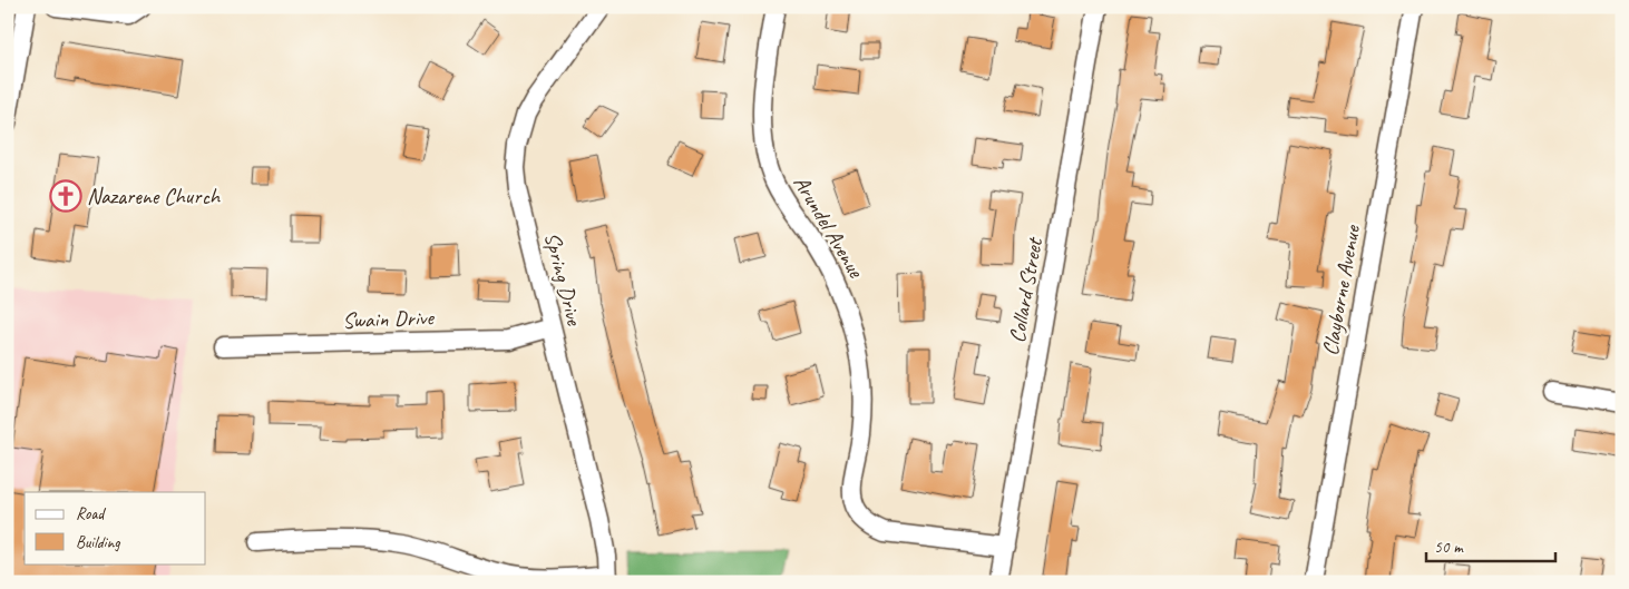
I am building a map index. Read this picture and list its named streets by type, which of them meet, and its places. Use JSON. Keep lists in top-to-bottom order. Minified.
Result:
{"streets":{"street":["Arundel Avenue","Spring Drive","Collard Street","Clayborne Avenue","Swain Drive"]},"crossings":[["Arundel Avenue","Collard Street"],["Spring Drive","Swain Drive"]],"places":{"church":["Nazarene Church"]},"legend":["Road","Building"],"scale_bar":"50 m"}
